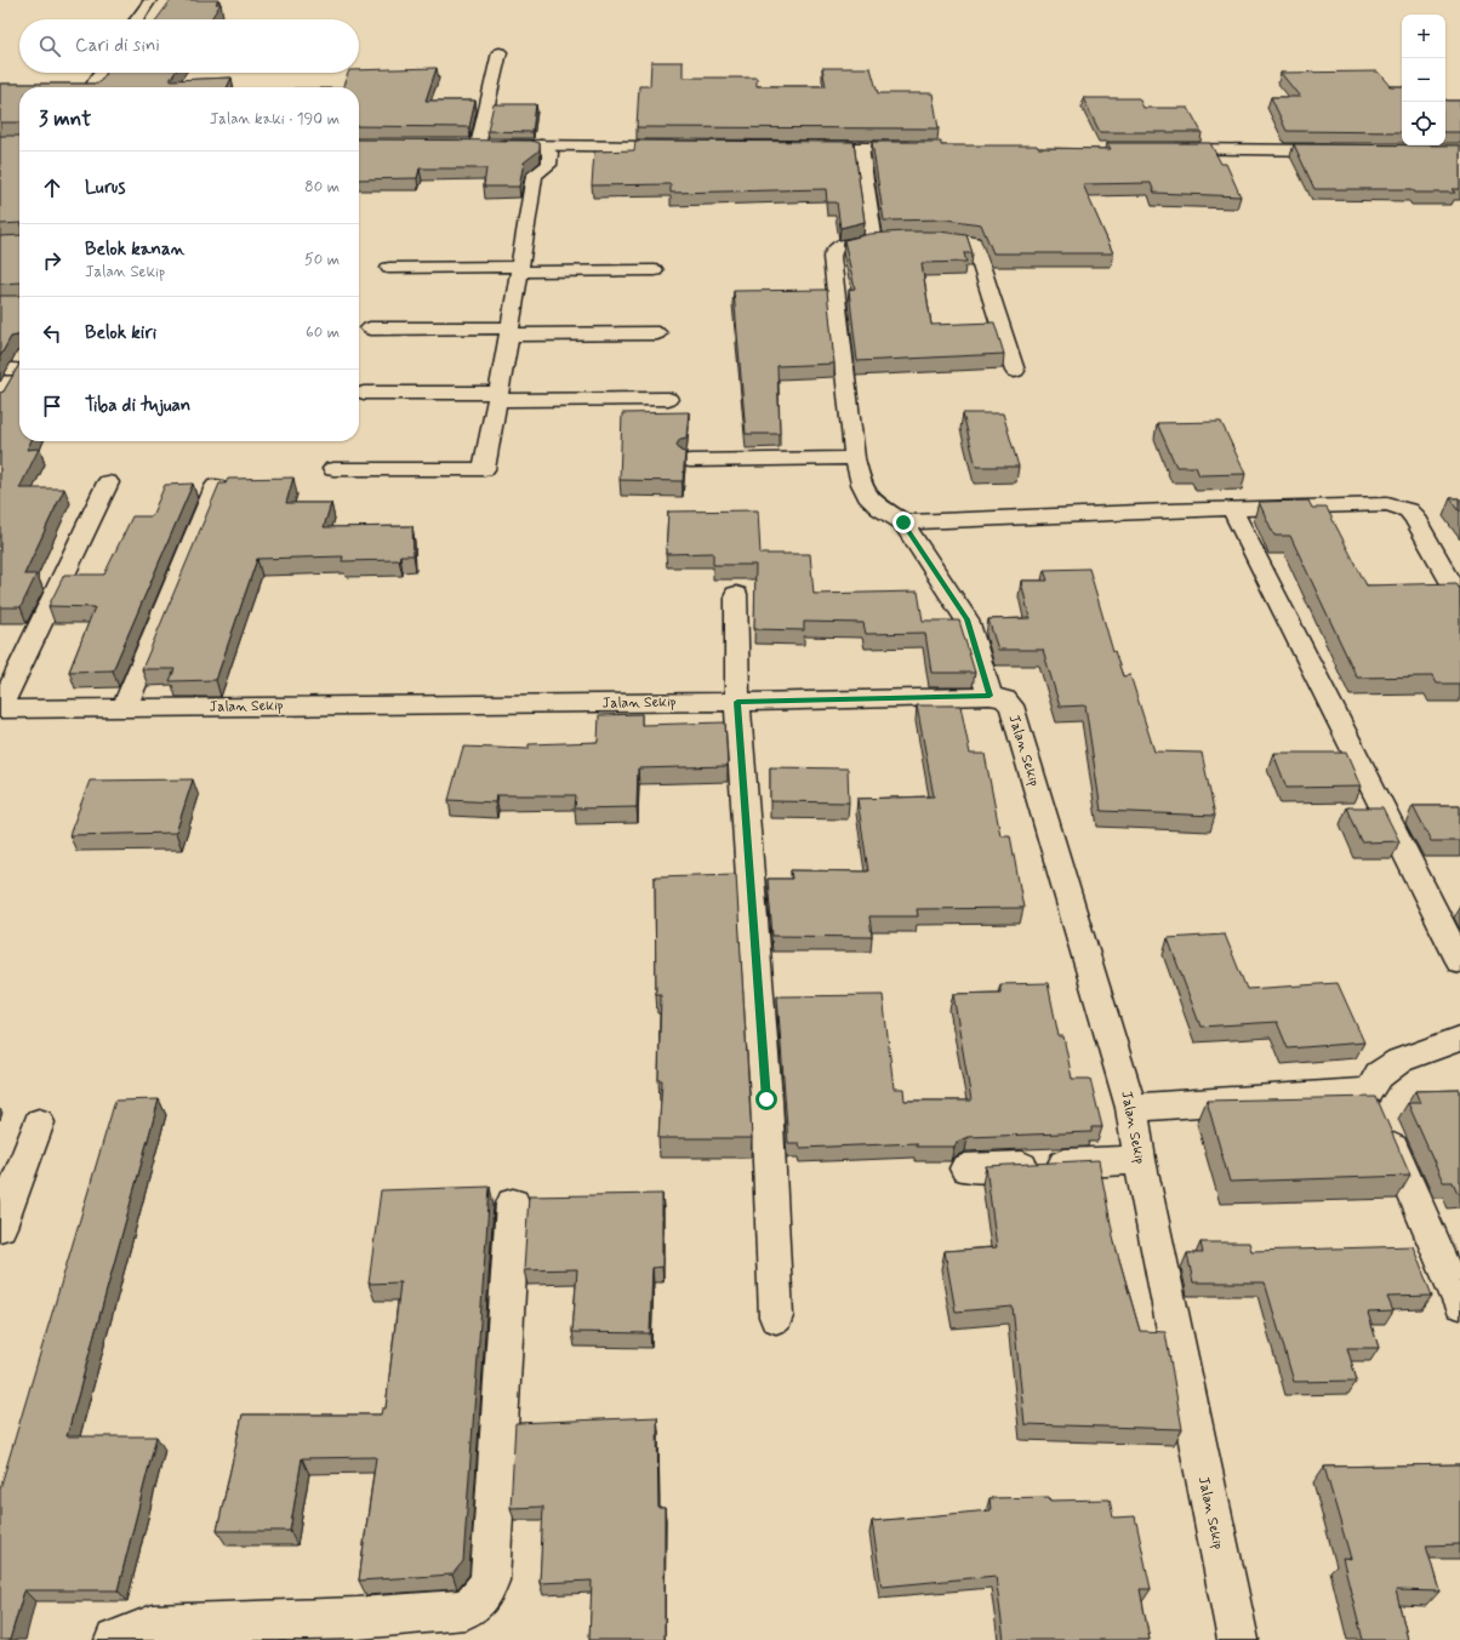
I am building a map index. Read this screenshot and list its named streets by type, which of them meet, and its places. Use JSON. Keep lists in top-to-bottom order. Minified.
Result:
{"streets":{"street":["Jalan Sekip"]},"page":{"map_buttons":["+","−"],"search":"Cari di sini","heading":["3 mnt","Jalan kaki · 190 m"],"list":[["Lurus","80 m"],["Belok kanan","Jalan Sekip","50 m"],["Belok kiri","60 m"],"Tiba di tujuan"]}}
